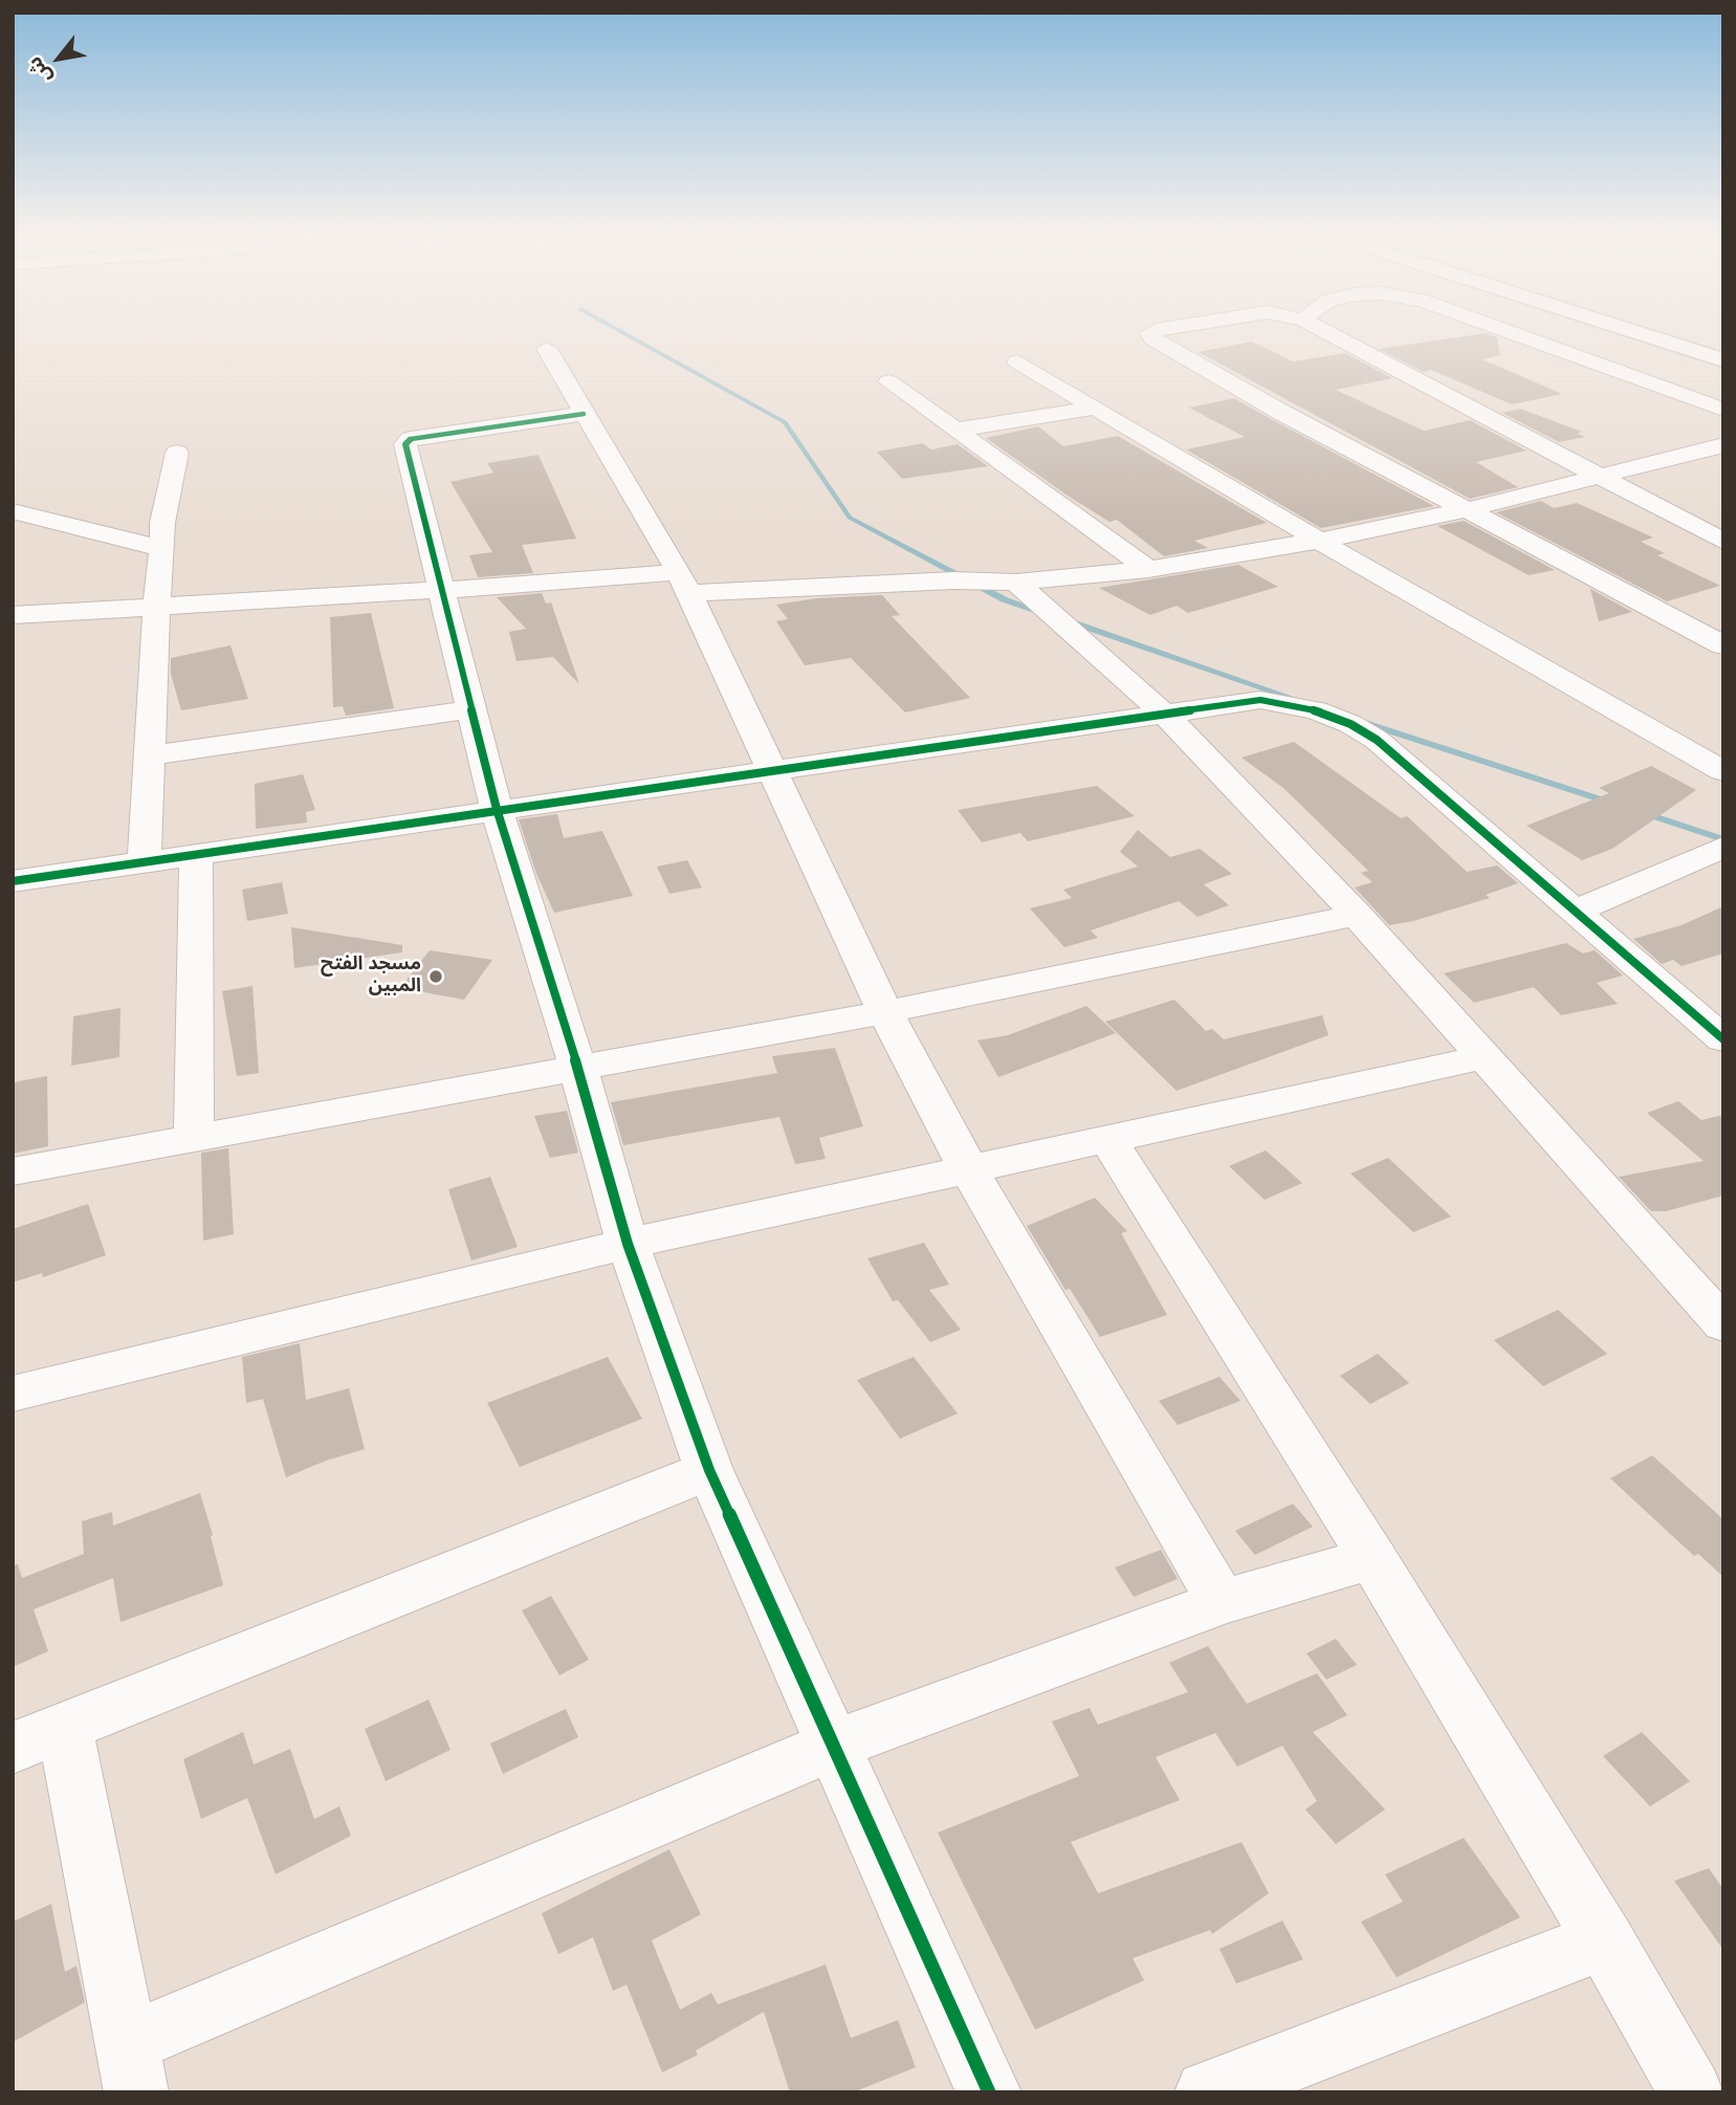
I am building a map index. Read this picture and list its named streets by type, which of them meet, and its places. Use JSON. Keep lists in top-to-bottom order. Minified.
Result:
{"places":["مسجد الفتح المبين"],"north":"bottom left"}
